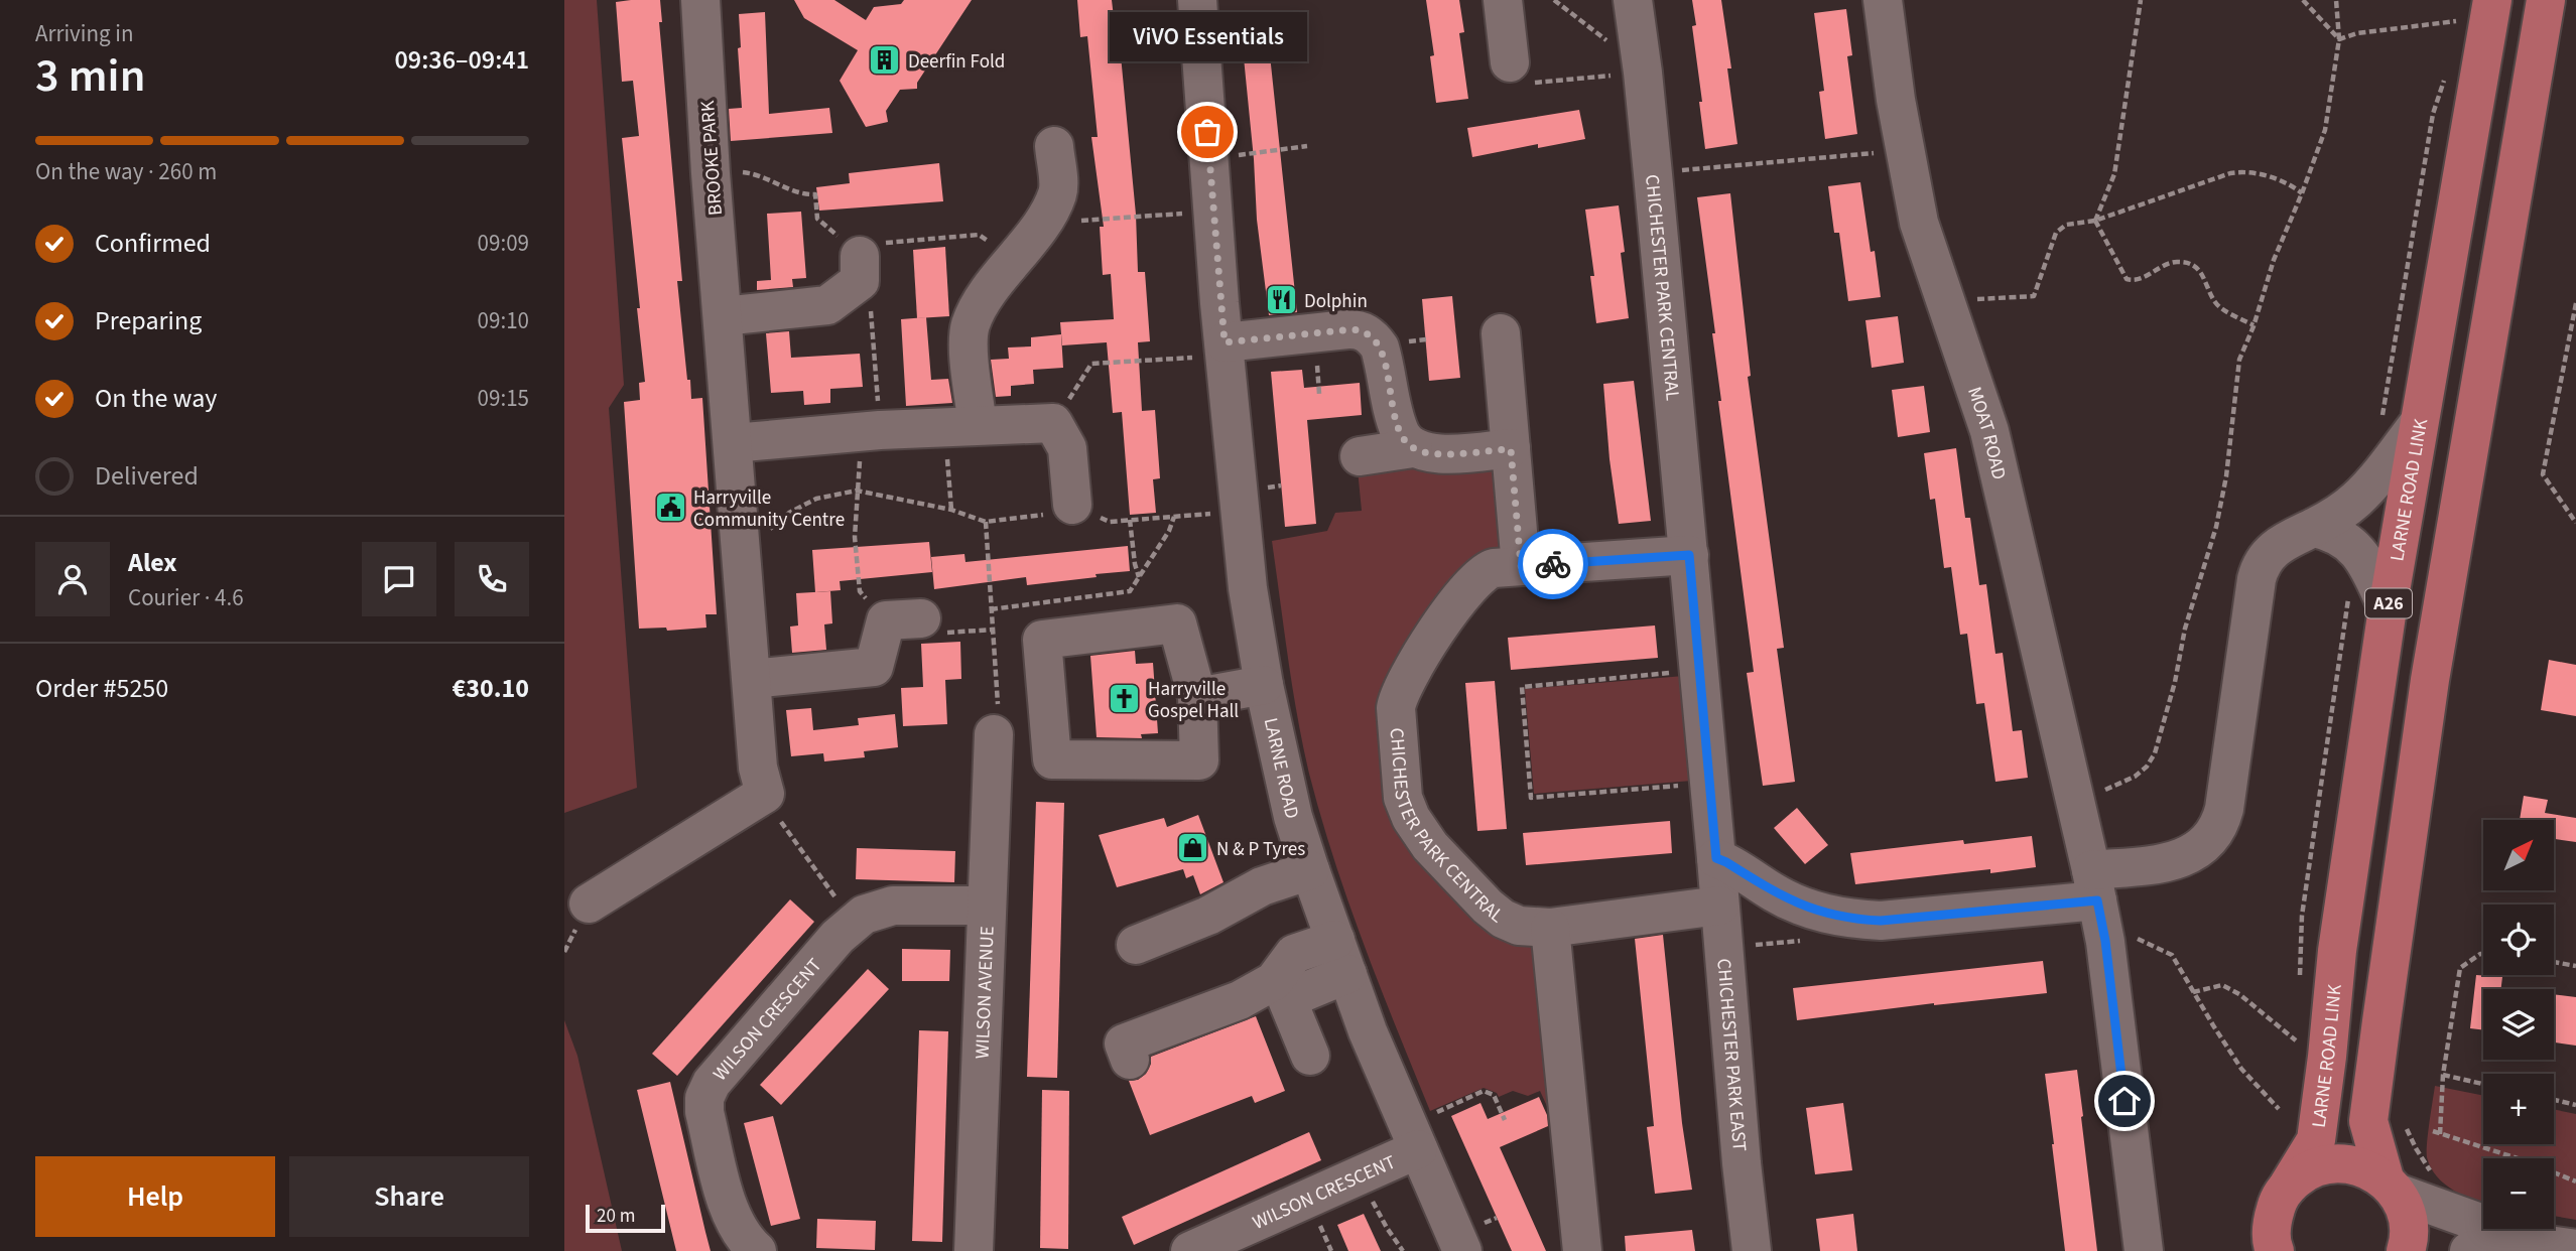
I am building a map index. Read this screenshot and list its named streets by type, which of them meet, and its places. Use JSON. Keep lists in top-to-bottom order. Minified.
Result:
{"streets":{"main road":["LARNE ROAD LINK","A26"],"street":["BROOKE PARK","CHICHESTER PARK CENTRAL","MOAT ROAD","LARNE ROAD","WILSON AVENUE","WILSON CRESCENT","CHICHESTER PARK EAST"]},"crossings":[["CHICHESTER PARK CENTRAL","CHICHESTER PARK EAST"],["LARNE ROAD LINK","A26"],["LARNE ROAD","WILSON CRESCENT"],["WILSON AVENUE","WILSON CRESCENT"]],"places":{"building":["Deerfin Fold"],"other":["ViVO Essentials"],"restaurant":["Dolphin"],"public building":["Harryville Community Centre"],"church":["Harryville Gospel Hall"],"shop":["N & P Tyres"]},"scale_bar":"20 m","north":"top right","page":{"heading":["3 min","Arriving in","09:36–09:41"],"panel":["Alex","Courier · 4.6","Order #5250","€30.10"],"bubble":"ViVO Essentials","bar":"On the way · 260 m","list":[["Confirmed","09:09"],["Preparing","09:10"],["On the way","09:15"],"Delivered"],"map_buttons":["+","−"],"buttons":["Help","Share"],"scale":"20 m"}}
